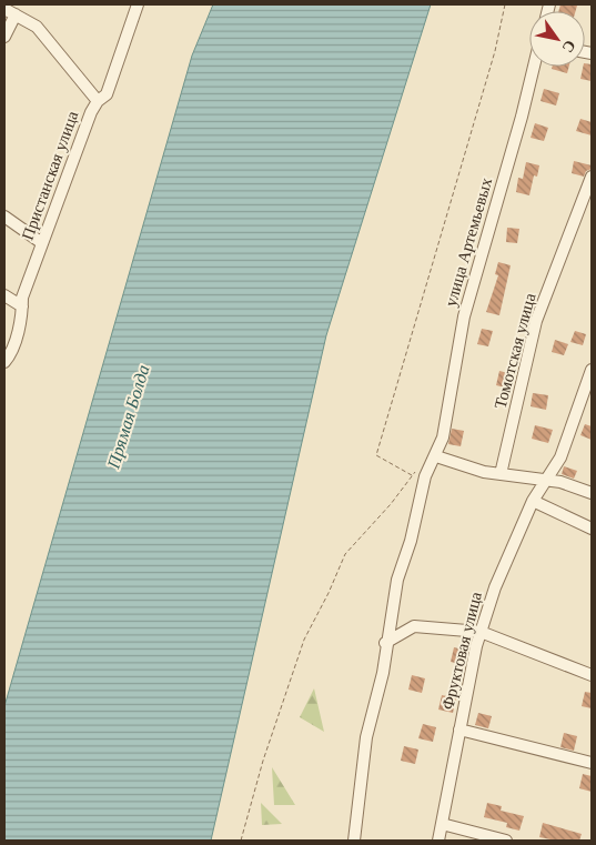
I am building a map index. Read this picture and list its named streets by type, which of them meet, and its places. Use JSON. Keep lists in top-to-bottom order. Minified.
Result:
{"streets":{"street":["Пристанская улица","улица Артемьевых","Томотская улица","Фруктовая улица"]},"water":["Прямая Болда"],"north":"bottom right"}
